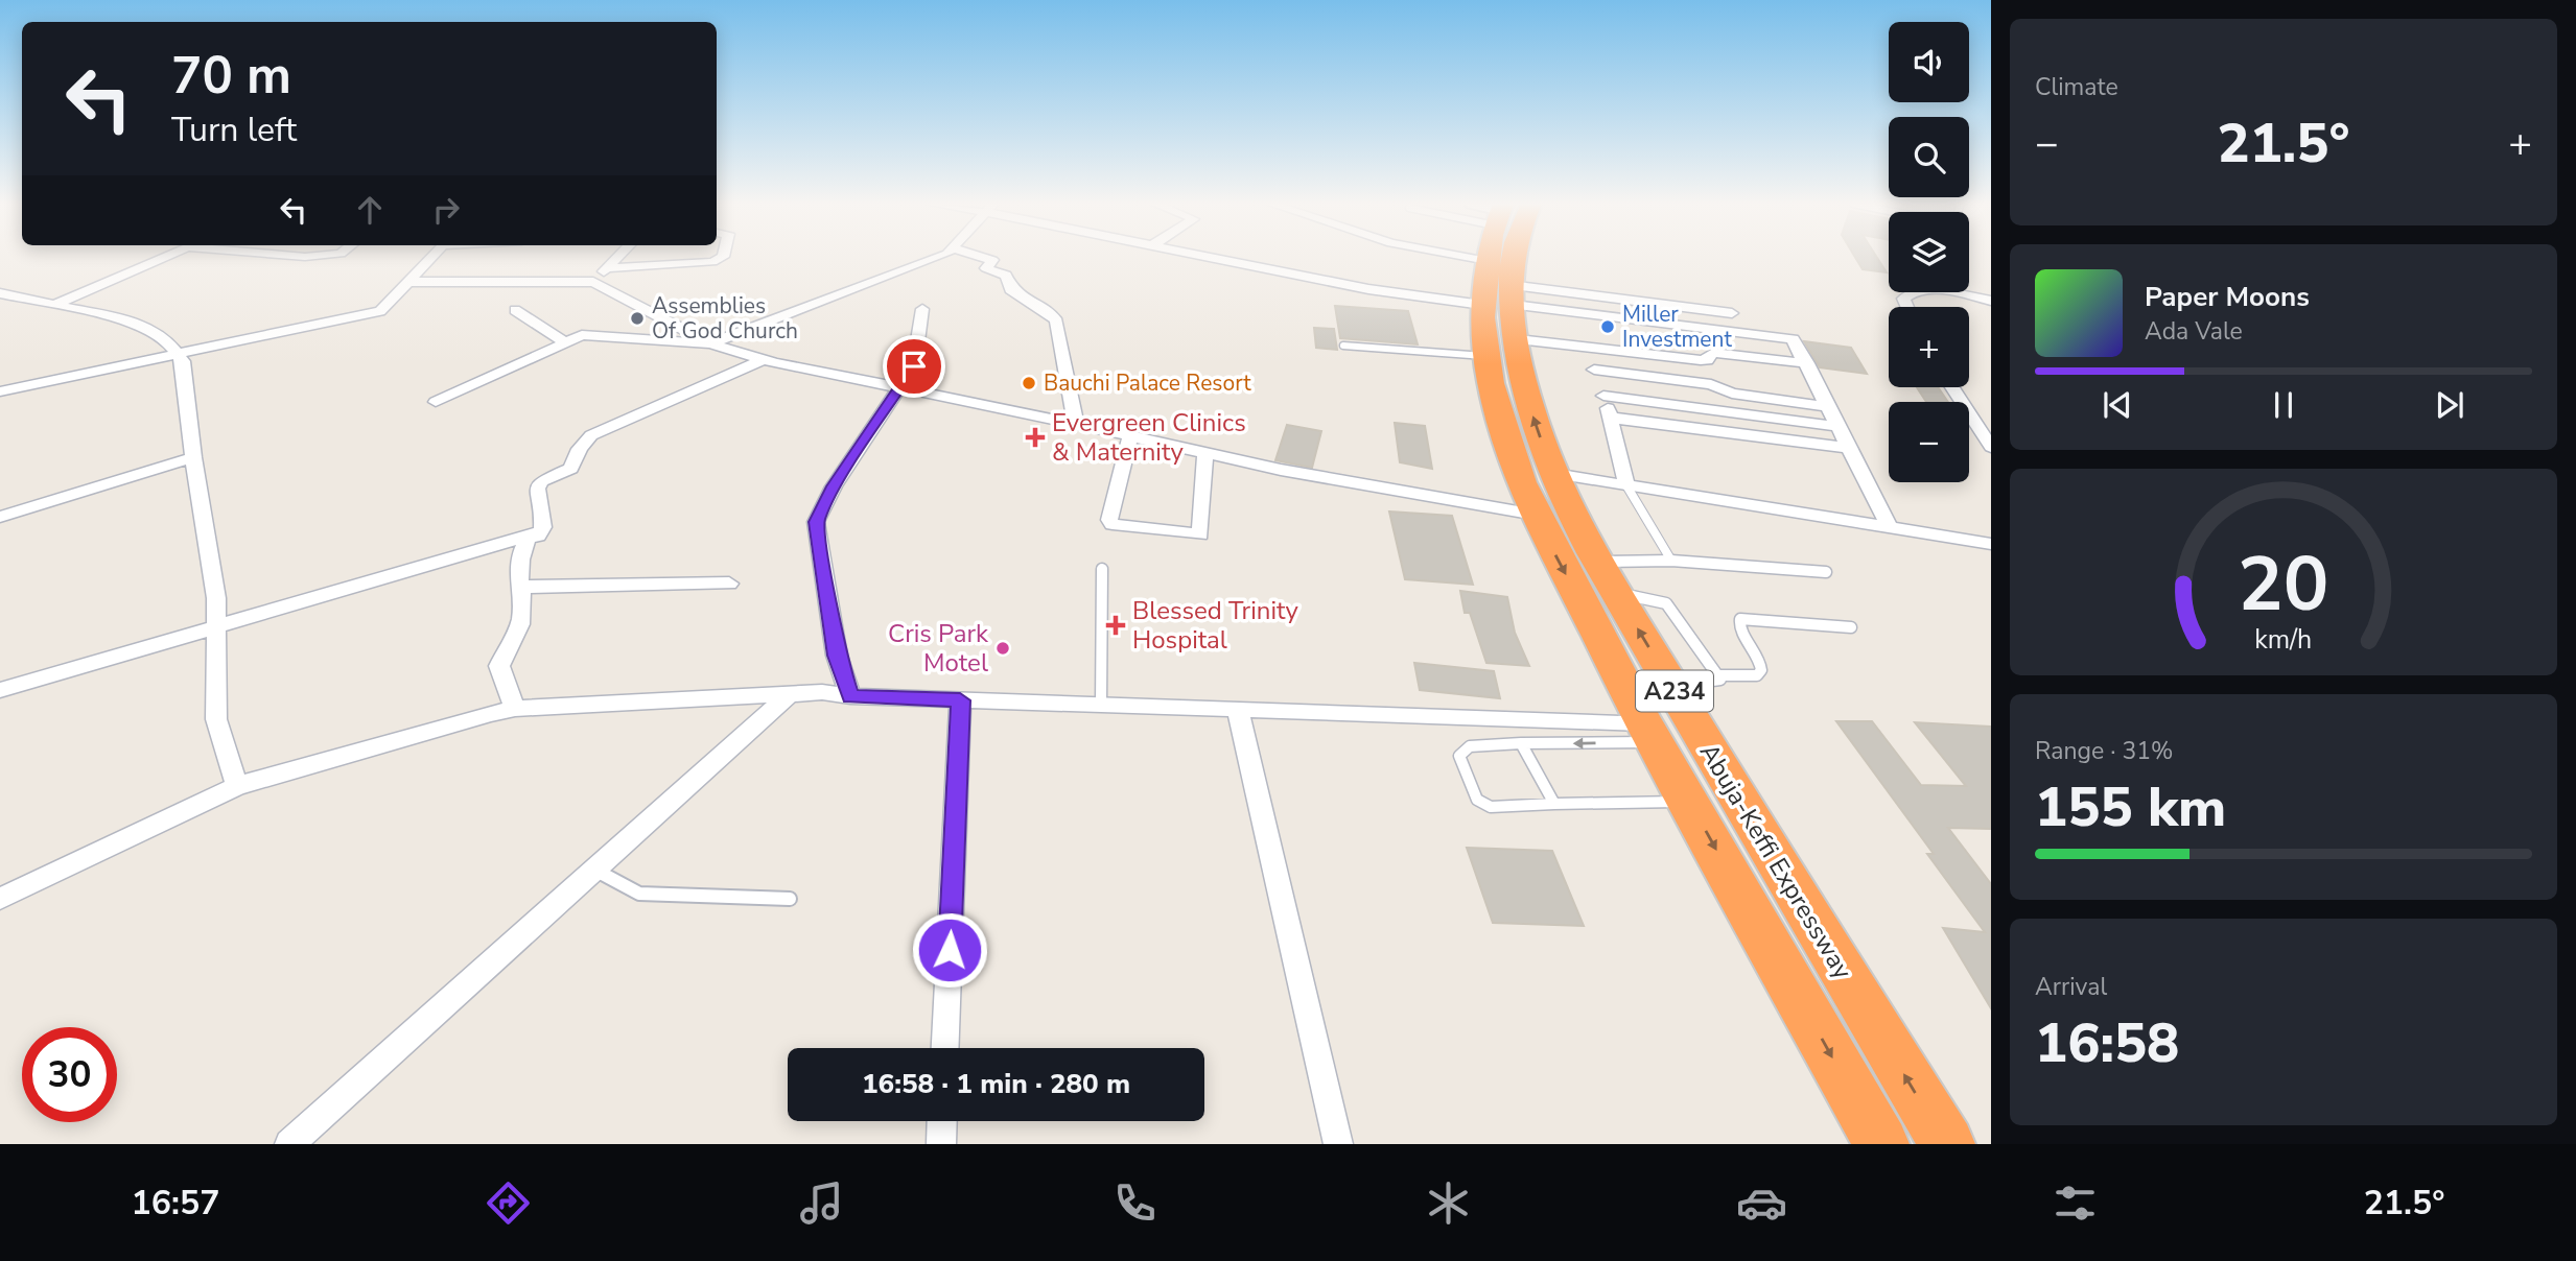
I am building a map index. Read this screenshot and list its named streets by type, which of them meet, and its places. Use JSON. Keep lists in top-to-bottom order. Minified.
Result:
{"streets":{"highway":["A234","Abuja-Keffi Expressway"]},"places":{"other":["Assemblies Of God Church","Miller Investment","Bauchi Palace Resort","Cris Park Motel"],"health":["Evergreen Clinics & Maternity","Blessed Trinity Hospital"]},"page":{"tile":["Climate",["Range · 31%","155 km"],["Arrival","16:58"]],"map_buttons":["+","−"],"turn":["70 m","Turn left"],"heat":["−","21.5°","+"],"song":["Paper Moons","Ada Vale"],"limit":"30","trip":"16:58 · 1 min · 280 m","tabs":["16:57","21.5°"],"gauge":["20","km/h"]}}
